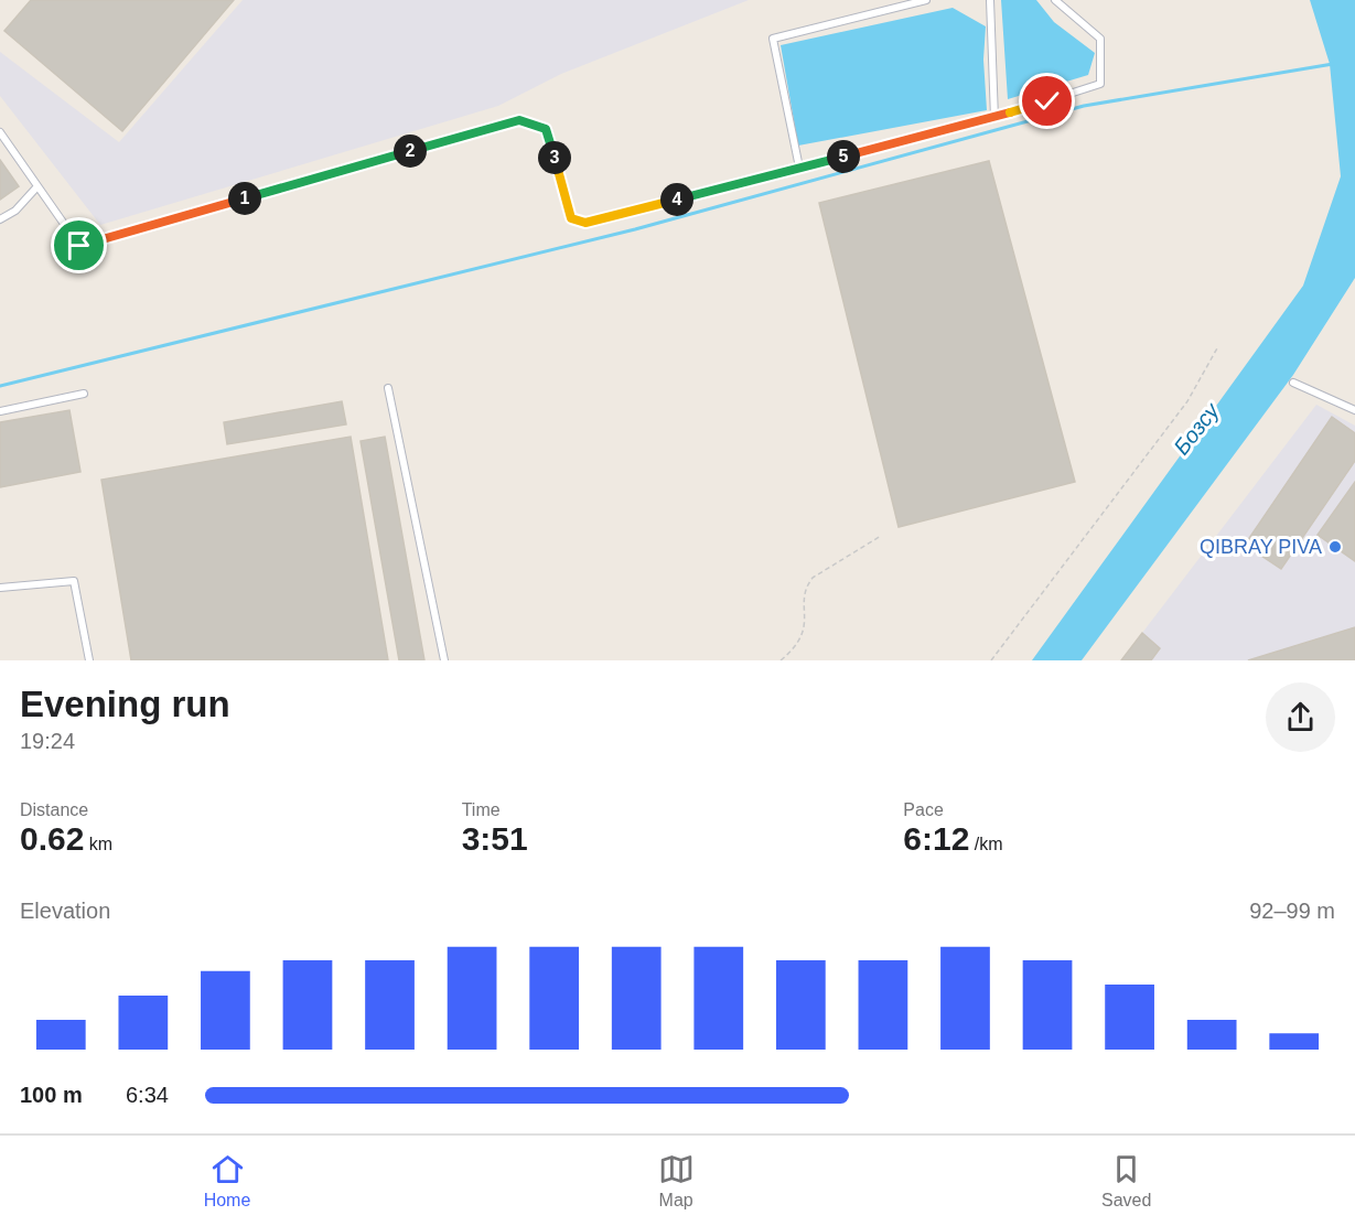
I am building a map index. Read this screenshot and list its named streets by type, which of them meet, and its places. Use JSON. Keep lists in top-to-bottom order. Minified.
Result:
{"water":["Бозсу"],"places":["QIBRAY PIVA"],"page":{"pins":["2","5","3","1","4"],"heading":["Evening run","19:24"],"stats":[["Distance","0.62 km"],["Time","3:51"],["Pace","6:12 /km"]],"chart":["Elevation","92–99 m"],"list":[{"name":"100 m","note":"6:34"}],"tabs":["Home","Map","Saved"]}}
